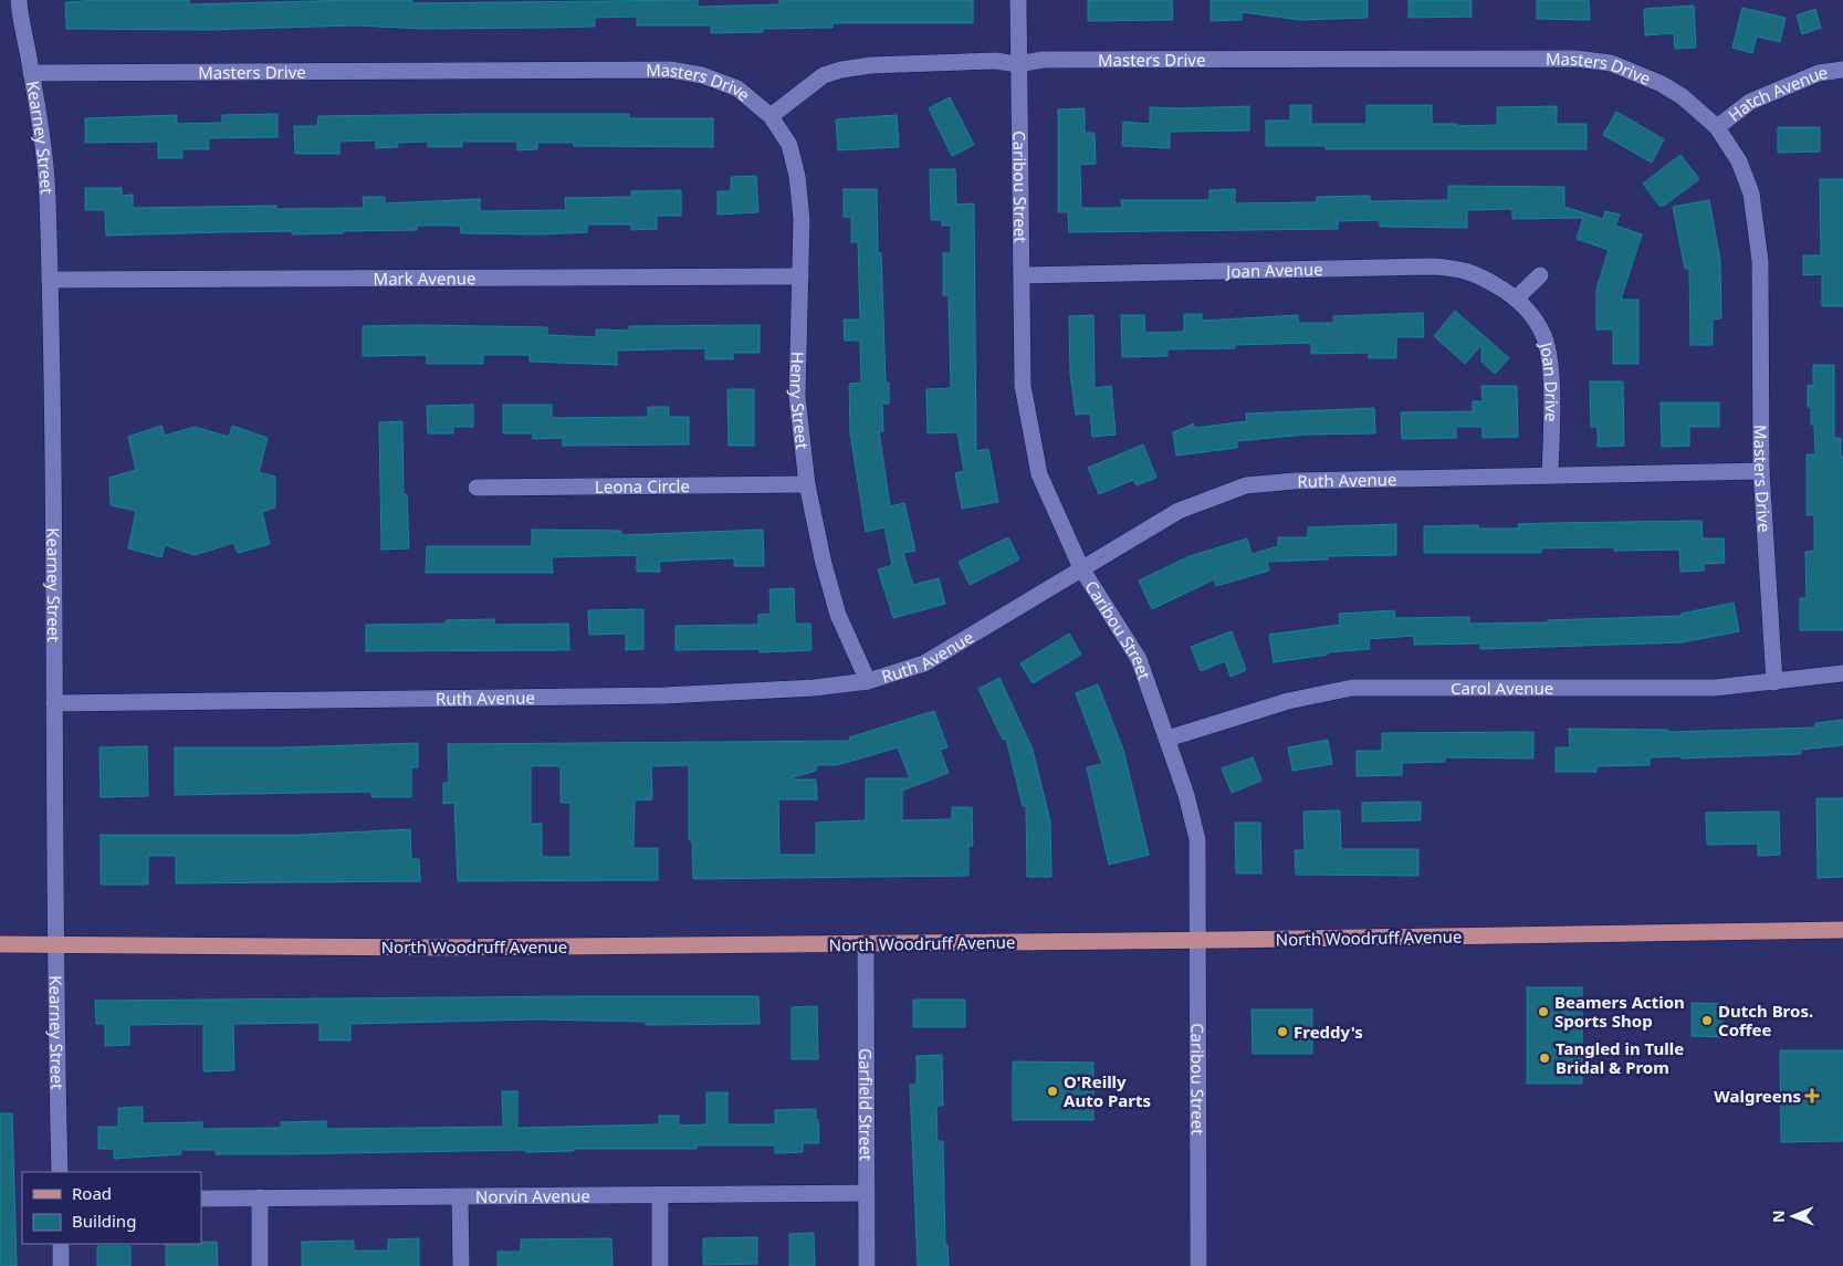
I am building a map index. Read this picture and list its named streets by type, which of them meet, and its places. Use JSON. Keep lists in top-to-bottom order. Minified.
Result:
{"streets":{"main road":["North Woodruff Avenue"],"street":["Masters Drive","Hatch Avenue","Kearney Street","Caribou Street","Joan Avenue","Mark Avenue","Joan Drive","Henry Street","Ruth Avenue","Leona Circle","Carol Avenue","Garfield Street","Norvin Avenue"]},"crossings":[["Masters Drive","Hatch Avenue"],["Masters Drive","Kearney Street"],["Masters Drive","Caribou Street"],["Masters Drive","Henry Street"],["Masters Drive","Ruth Avenue"],["Masters Drive","Carol Avenue"],["Kearney Street","Mark Avenue"],["Kearney Street","Ruth Avenue"],["Kearney Street","North Woodruff Avenue"],["Caribou Street","Joan Avenue"],["Caribou Street","Ruth Avenue"],["Caribou Street","Carol Avenue"],["Caribou Street","North Woodruff Avenue"],["Joan Avenue","Joan Drive"],["Mark Avenue","Henry Street"],["Joan Drive","Ruth Avenue"],["Henry Street","Ruth Avenue"],["Henry Street","Leona Circle"],["North Woodruff Avenue","Garfield Street"],["Garfield Street","Norvin Avenue"]],"places":{"other":["Beamers Action Sports Shop","Dutch Bros. Coffee","Freddy's","Tangled in Tulle Bridal & Prom","O'Reilly Auto Parts"],"health":["Walgreens"]},"legend":["Road","Building"],"north":"left"}
